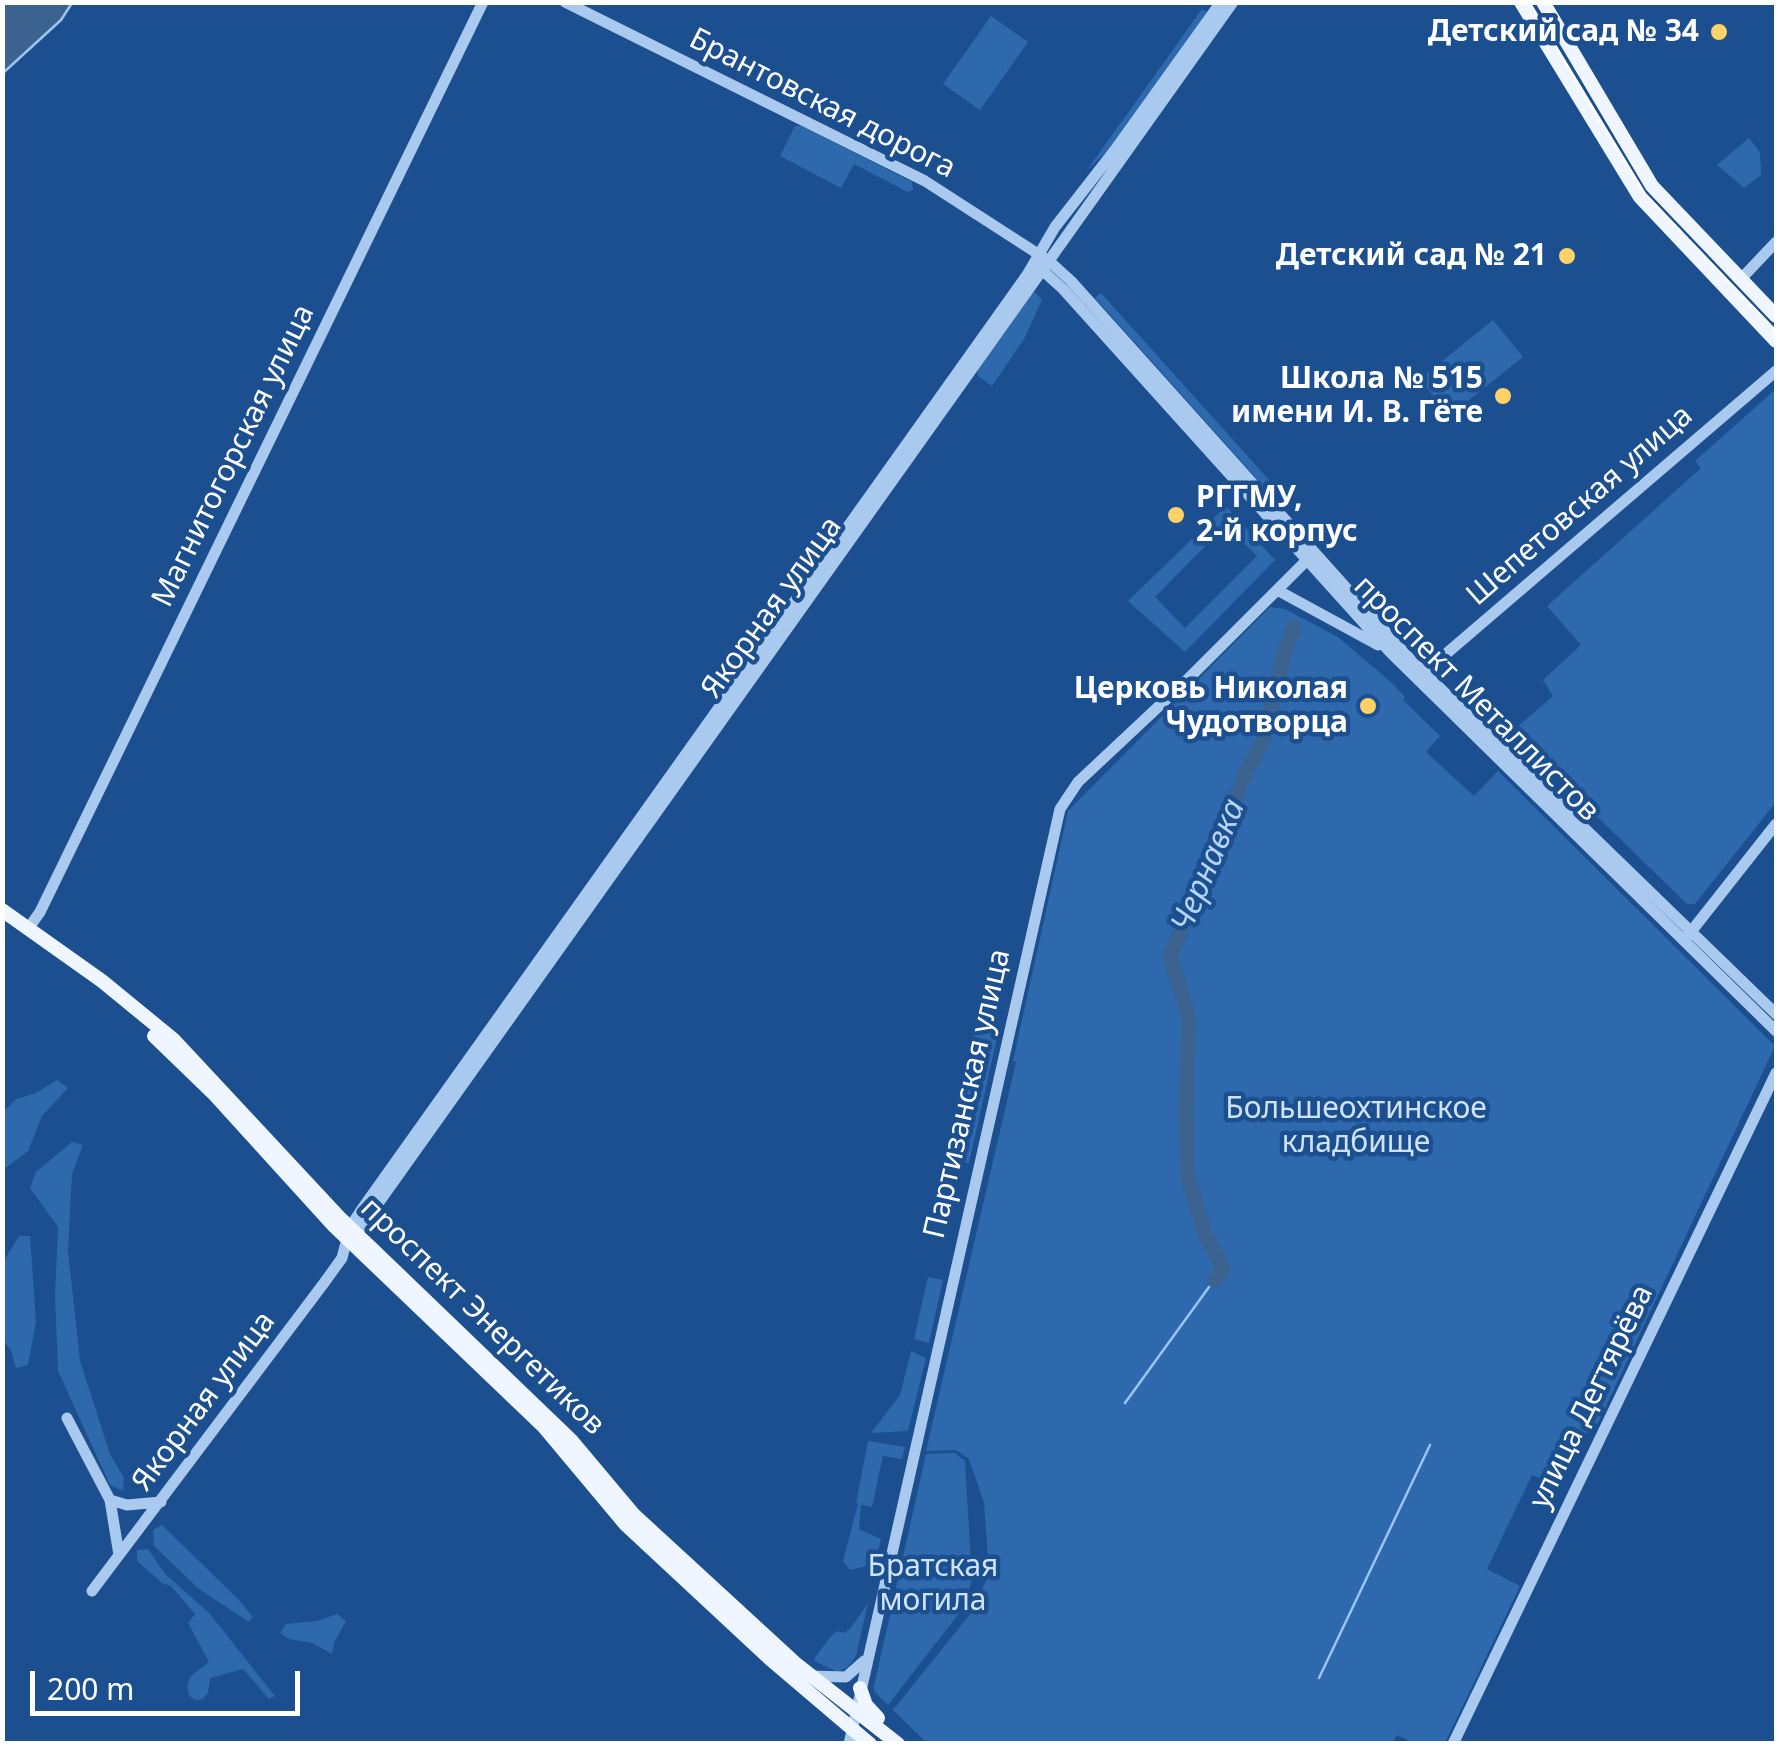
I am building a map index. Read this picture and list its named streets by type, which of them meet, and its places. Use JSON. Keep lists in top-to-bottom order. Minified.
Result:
{"streets":{"main road":["проспект Энергетиков"],"street":["Брантовская дорога","Магнитогорская улица","Шепетовская улица","Якорная улица","проспект Металлистов","Партизанская улица","улица Дегтярёва"]},"crossings":[["Брантовская дорога","Якорная улица"],["Брантовская дорога","проспект Металлистов"],["Магнитогорская улица","проспект Энергетиков"],["Шепетовская улица","проспект Металлистов"],["Якорная улица","проспект Металлистов"],["Якорная улица","проспект Энергетиков"],["проспект Металлистов","Партизанская улица"],["Партизанская улица","проспект Энергетиков"]],"water":["Чернавка"],"parks":["Большеохтинское кладбище","Братская могила"],"places":["Детский сад № 34","Детский сад № 21","Школа № 515 имени И. В. Гёте","РГГМУ, 2-й корпус","Церковь Николая Чудотворца"],"scale_bar":"200 m"}
